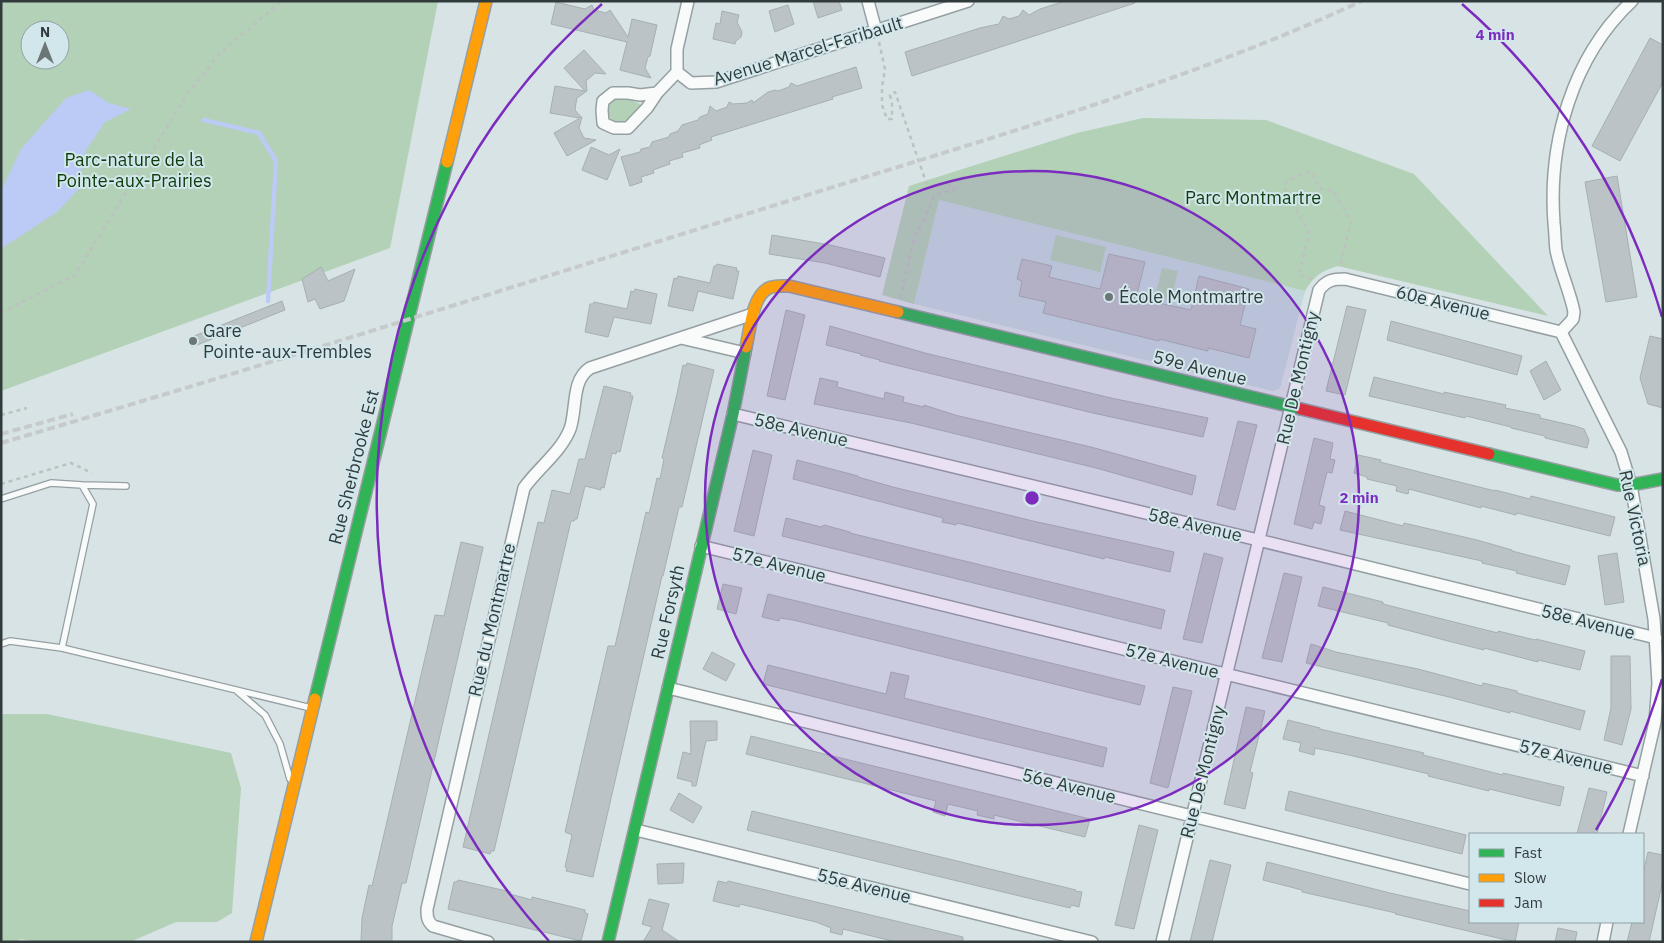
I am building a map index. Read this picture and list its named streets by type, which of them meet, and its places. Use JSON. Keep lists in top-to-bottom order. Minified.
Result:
{"streets":{"street":["Avenue Marcel-Faribault","60e Avenue","59e Avenue","Rue De Montigny","58e Avenue","Rue Sherbrooke Est","Rue Victoria","57e Avenue","Rue Forsyth","Rue du Montmartre","56e Avenue","55e Avenue"]},"crossings":[["60e Avenue","Rue De Montigny"],["60e Avenue","Rue Victoria"],["59e Avenue","Rue De Montigny"],["59e Avenue","Rue Victoria"],["59e Avenue","Rue Forsyth"],["Rue De Montigny","58e Avenue"],["Rue De Montigny","57e Avenue"],["Rue De Montigny","56e Avenue"],["58e Avenue","Rue Victoria"],["58e Avenue","Rue Forsyth"],["Rue Victoria","57e Avenue"],["57e Avenue","Rue Forsyth"],["Rue Forsyth","Rue du Montmartre"],["Rue Forsyth","56e Avenue"],["Rue Forsyth","55e Avenue"]],"parks":["Parc-nature de la Pointe-aux-Prairies","Parc Montmartre"],"places":["École Montmartre","Gare Pointe-aux-Trembles"],"legend":["Fast","Slow","Jam"],"north":"top","rings":["4 min","2 min"]}
